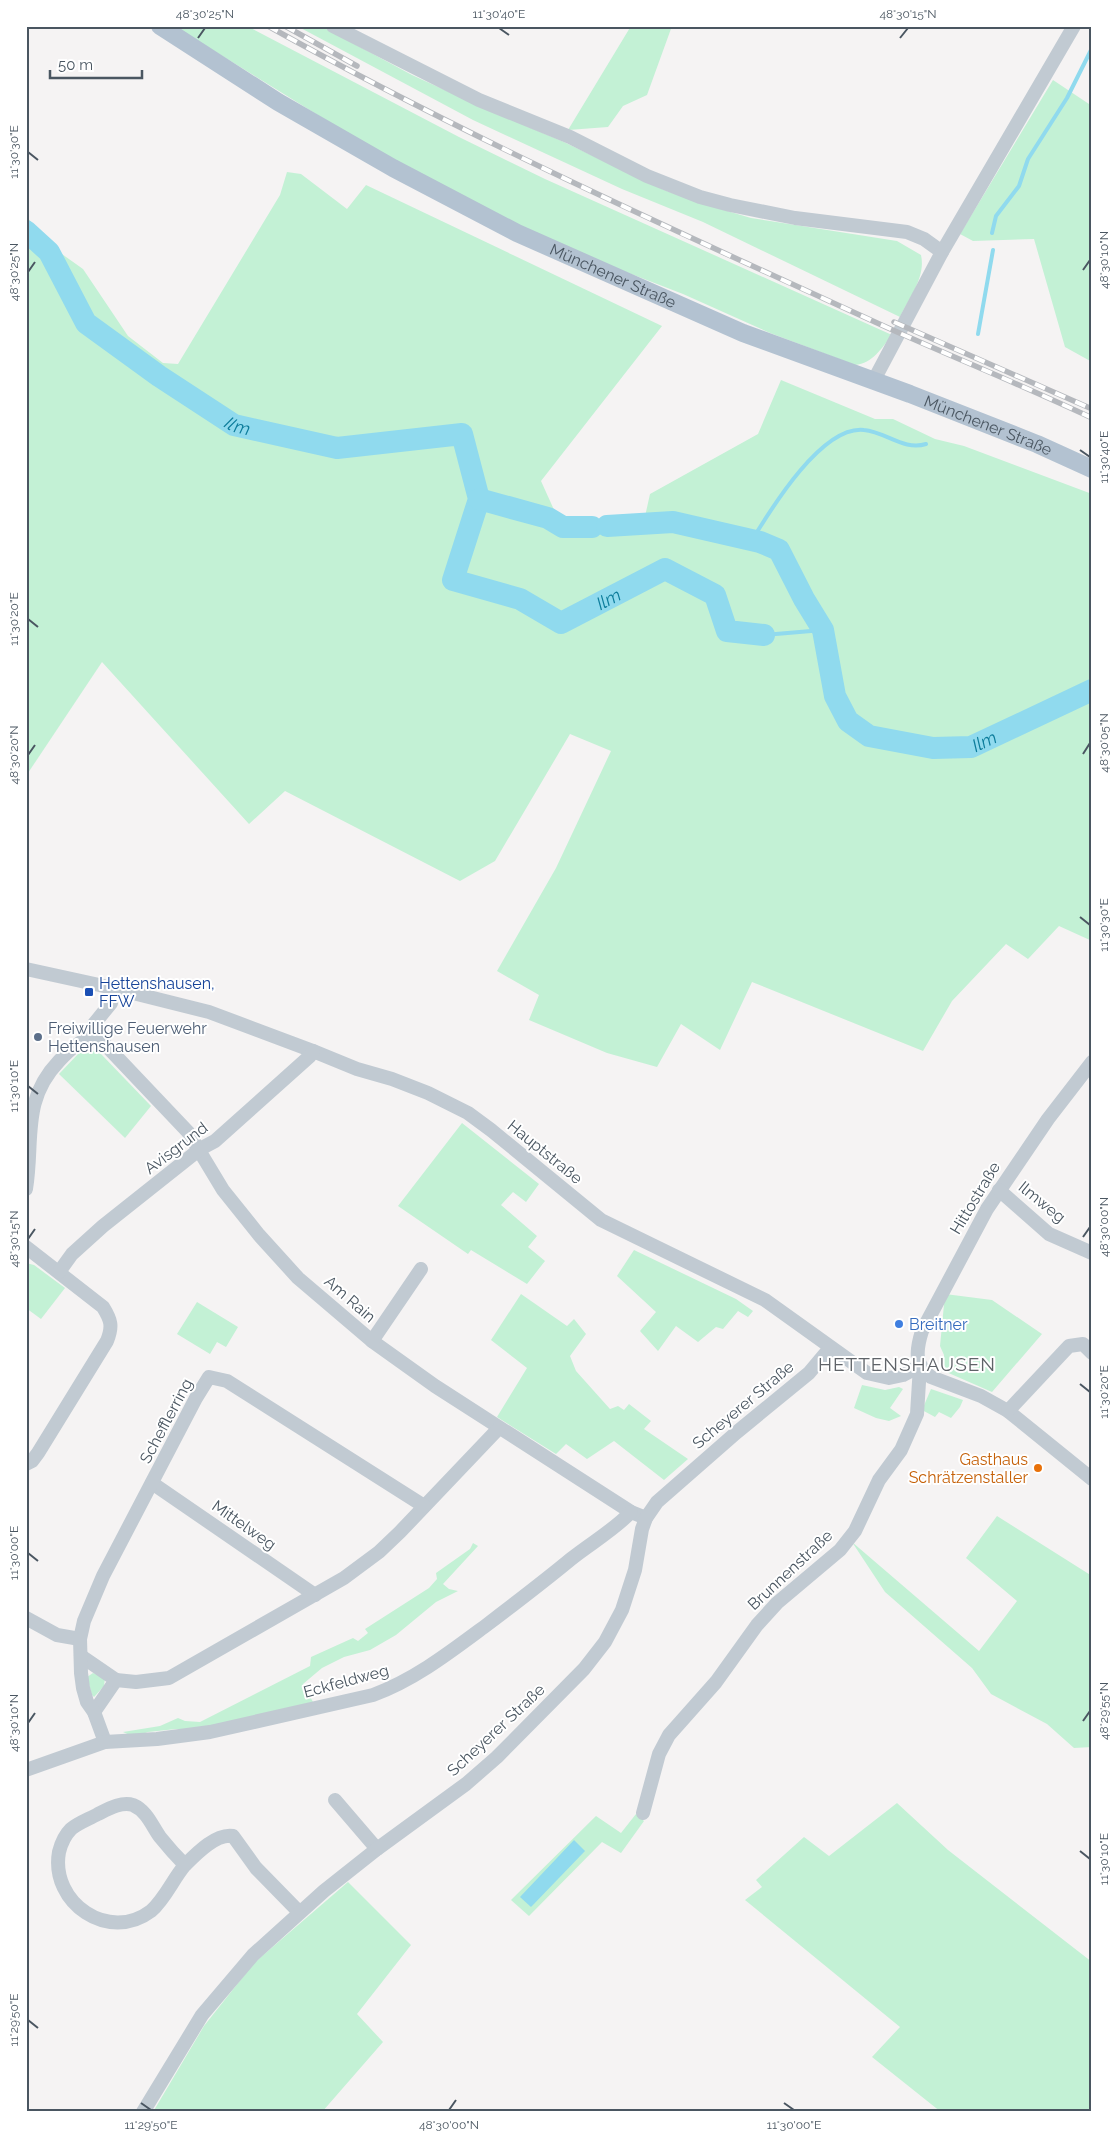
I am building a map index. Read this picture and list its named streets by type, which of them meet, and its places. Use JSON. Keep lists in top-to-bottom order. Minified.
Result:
{"streets":{"main road":["Münchener Straße"],"street":["Avisgrund","Hauptstraße","Hittostraße","Ilmweg","Am Rain","Scheyerer Straße","Schefflerring","Mittelweg","Brunnenstraße","Eckfeldweg"]},"crossings":[["Avisgrund","Hauptstraße"],["Avisgrund","Am Rain"],["Hauptstraße","Hittostraße"],["Hauptstraße","Scheyerer Straße"],["Hauptstraße","Brunnenstraße"],["Hittostraße","Ilmweg"],["Hittostraße","Brunnenstraße"],["Am Rain","Scheyerer Straße"],["Am Rain","Eckfeldweg"],["Schefflerring","Mittelweg"],["Schefflerring","Eckfeldweg"]],"districts":["HETTENSHAUSEN"],"water":["Ilm"],"places":{"transit":["Hettenshausen, FFW"],"other":["Freiwillige Feuerwehr Hettenshausen","Breitner","Gasthaus Schrätzenstaller"]},"scale_bar":"50 m","coordinates":["48°30'25\"N","11°30'40\"E","48°30'15\"N","11°30'30\"E","48°30'10\"N","11°30'20\"E","48°30'05\"N","48°30'20\"N","11°30'10\"E","48°30'00\"N","11°30'00\"E","48°29'55\"N","11°29'50\"E"]}
